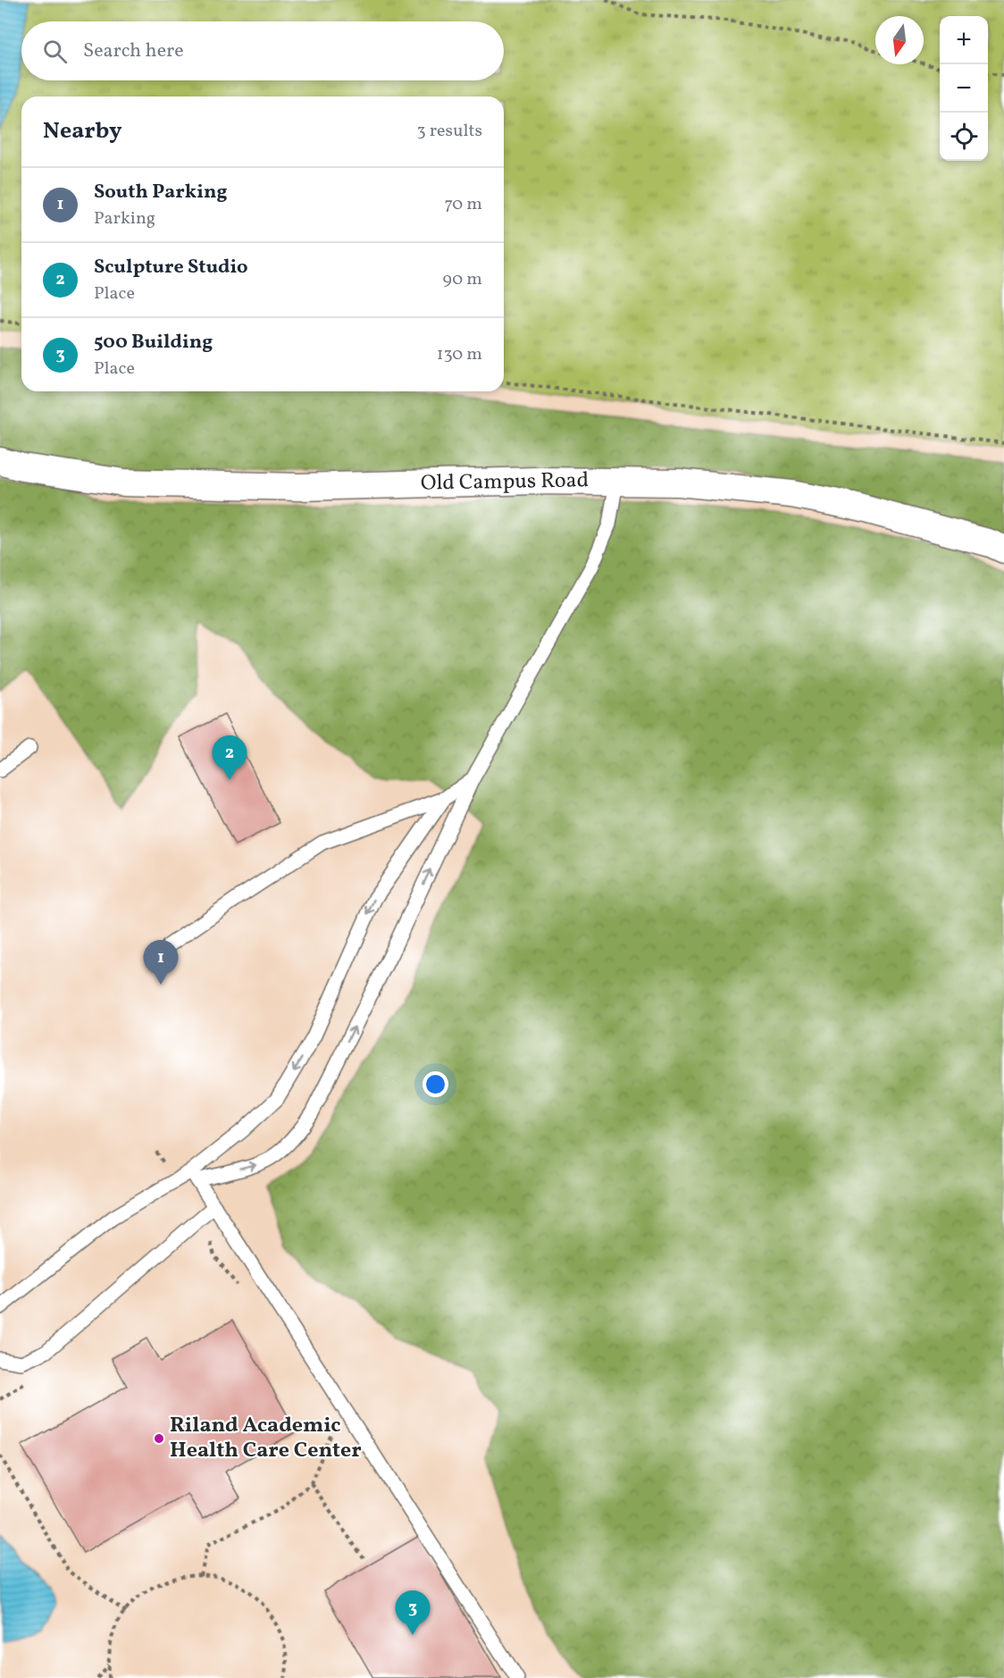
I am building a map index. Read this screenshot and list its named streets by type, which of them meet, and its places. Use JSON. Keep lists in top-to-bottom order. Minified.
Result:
{"streets":{"street":["Old Campus Road"]},"places":["Riland Academic Health Care Center"],"north":"bottom","page":{"map_buttons":["+","−"],"search":"Search here","heading":["Nearby","3 results"],"list":[{"mark":"1","name":"South Parking","note":"Parking","value":"70 m"},{"mark":"2","name":"Sculpture Studio","note":"Place","value":"90 m"},{"mark":"3","name":"500 Building","note":"Place","value":"130 m"}],"pins":["2","1","3"]}}
